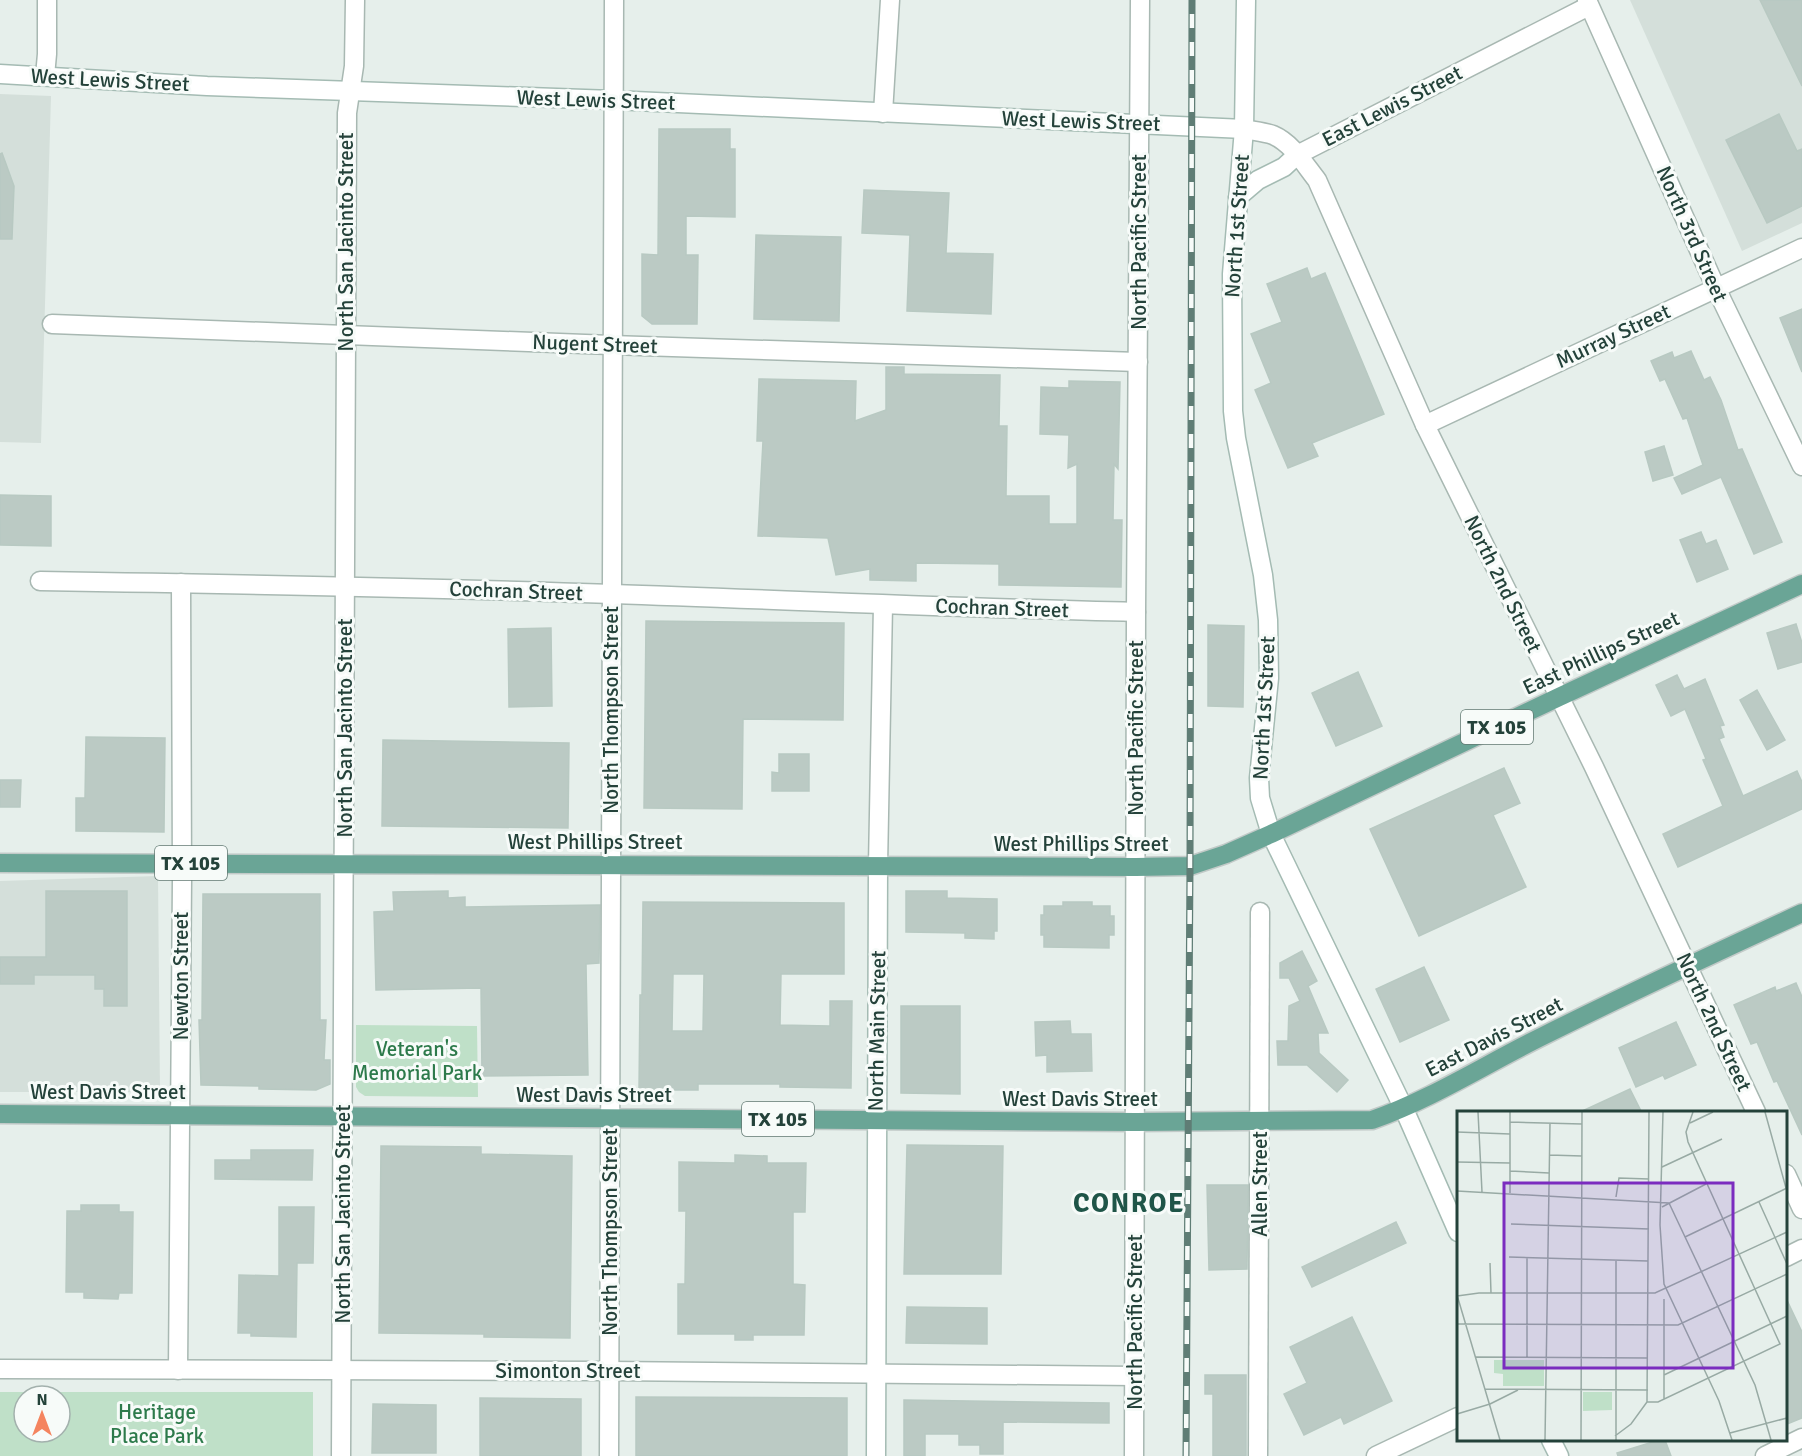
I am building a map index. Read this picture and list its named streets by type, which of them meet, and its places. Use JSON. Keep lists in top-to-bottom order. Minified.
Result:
{"streets":{"main road":["East Phillips Street","TX 105","West Phillips Street","East Davis Street","West Davis Street"],"street":["West Lewis Street","East Lewis Street","North 1st Street","North 3rd Street","North San Jacinto Street","North Pacific Street","Murray Street","Nugent Street","North 2nd Street","Cochran Street","North Thompson Street","Newton Street","North Main Street","Allen Street","Simonton Street"]},"crossings":[["West Lewis Street","East Lewis Street"],["West Lewis Street","North San Jacinto Street"],["West Lewis Street","North Pacific Street"],["West Lewis Street","North Thompson Street"],["East Lewis Street","North 1st Street"],["East Lewis Street","North 3rd Street"],["East Lewis Street","North 2nd Street"],["North 1st Street","East Phillips Street"],["North 1st Street","East Davis Street"],["North 3rd Street","Murray Street"],["North San Jacinto Street","Nugent Street"],["North San Jacinto Street","Cochran Street"],["North San Jacinto Street","West Phillips Street"],["North San Jacinto Street","West Davis Street"],["North San Jacinto Street","Simonton Street"],["North Pacific Street","Nugent Street"],["North Pacific Street","Cochran Street"],["North Pacific Street","West Phillips Street"],["North Pacific Street","West Davis Street"],["North Pacific Street","Simonton Street"],["Murray Street","North 2nd Street"],["Nugent Street","North Thompson Street"],["North 2nd Street","East Phillips Street"],["North 2nd Street","East Davis Street"],["Cochran Street","North Thompson Street"],["Cochran Street","Newton Street"],["Cochran Street","North Main Street"],["East Phillips Street","West Phillips Street"],["North Thompson Street","West Phillips Street"],["North Thompson Street","West Davis Street"],["North Thompson Street","Simonton Street"],["West Phillips Street","Newton Street"],["West Phillips Street","North Main Street"],["Newton Street","West Davis Street"],["Newton Street","Simonton Street"],["North Main Street","West Davis Street"],["North Main Street","Simonton Street"],["East Davis Street","West Davis Street"],["East Davis Street","Allen Street"]],"districts":["CONROE"],"parks":["Veteran's Memorial Park","Heritage Place Park"],"north":"top"}
